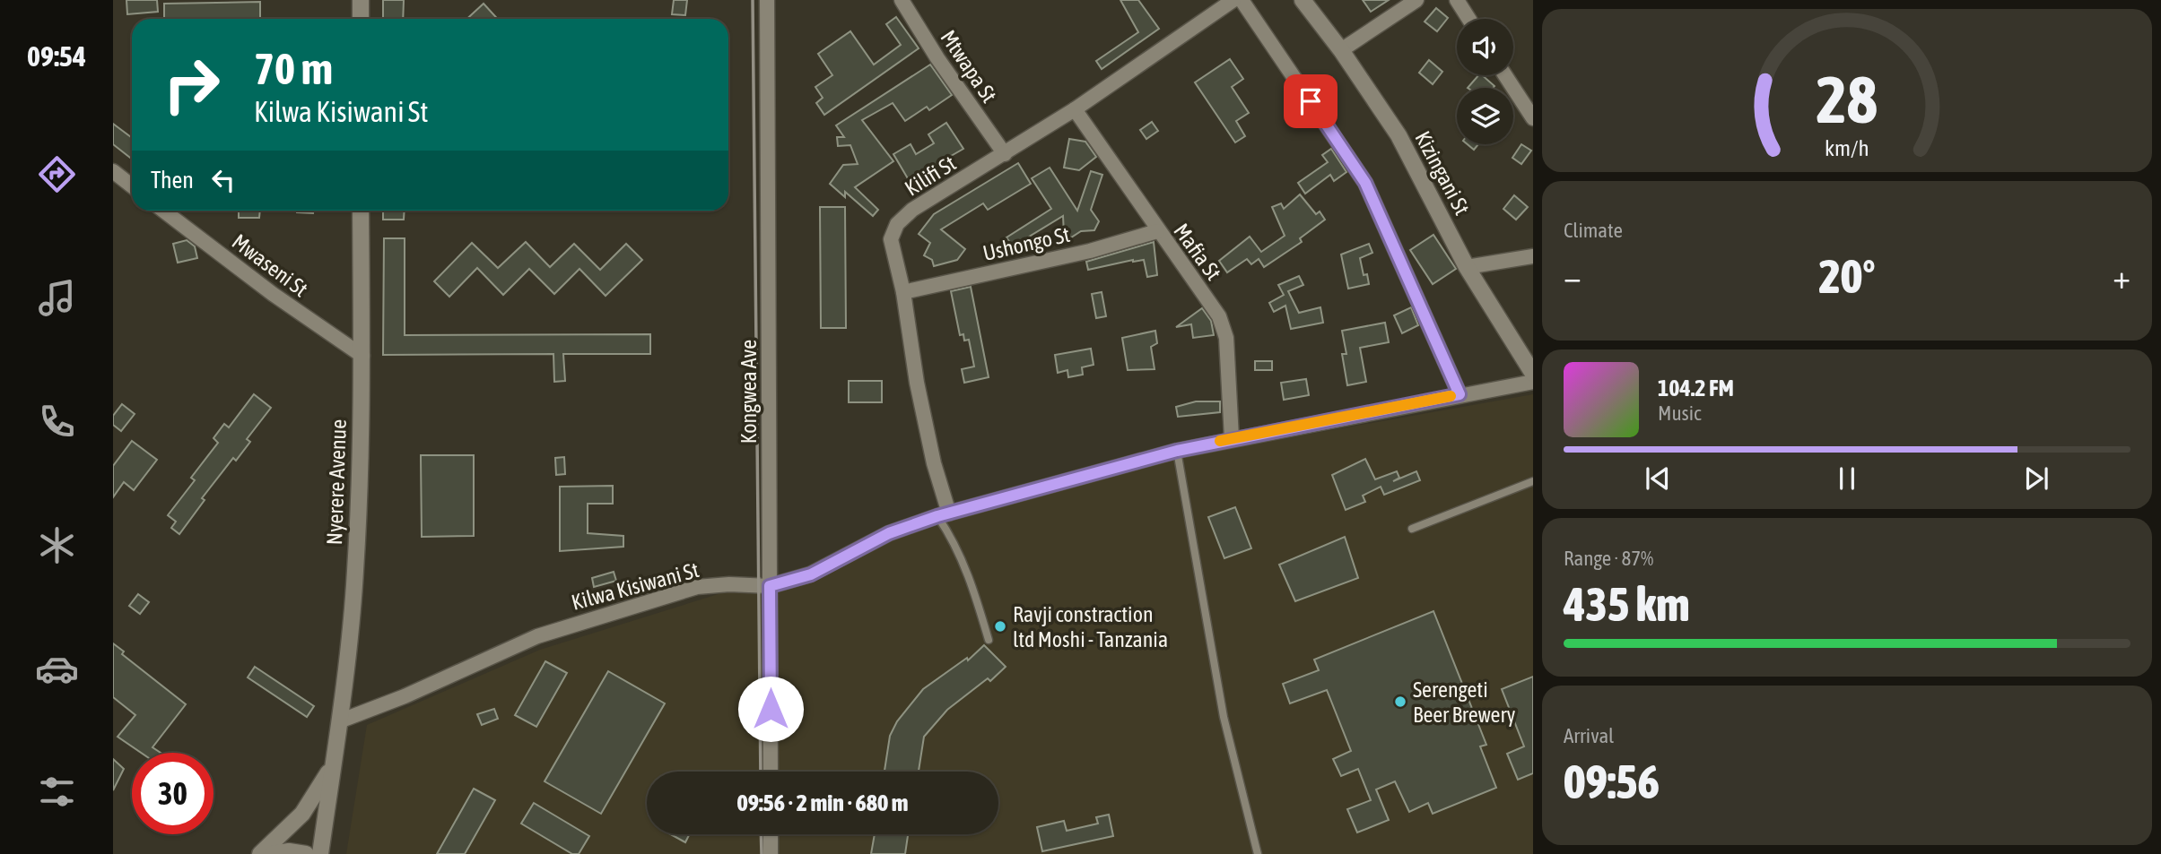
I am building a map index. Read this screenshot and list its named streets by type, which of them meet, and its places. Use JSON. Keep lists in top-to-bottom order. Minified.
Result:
{"streets":{"street":["Mtwapa St","Kizingani St","Kilifi St","Ushongo St","Mafia St","Mwaseni St","Kongwea Ave","Nyerere Avenue","Kilwa Kisiwani St"]},"crossings":[["Mtwapa St","Kilifi St"],["Kilifi St","Ushongo St"],["Kilifi St","Mafia St"],["Kilifi St","Kilwa Kisiwani St"],["Ushongo St","Mafia St"],["Mafia St","Kilwa Kisiwani St"],["Mwaseni St","Nyerere Avenue"],["Kongwea Ave","Kilwa Kisiwani St"],["Nyerere Avenue","Kilwa Kisiwani St"]],"places":["Ravji constraction ltd Moshi - Tanzania","Serengeti Beer Brewery"],"page":{"tabs":"09:54","turn":["70 m","Kilwa Kisiwani St"],"then":"Then","tile":["Climate",["Range · 87%","435 km"],["Arrival","09:56"]],"heat":["−","20°","+"],"song":["104.2 FM","Music"],"limit":"30","trip":"09:56 · 2 min · 680 m","gauge":["28","km/h"]}}
